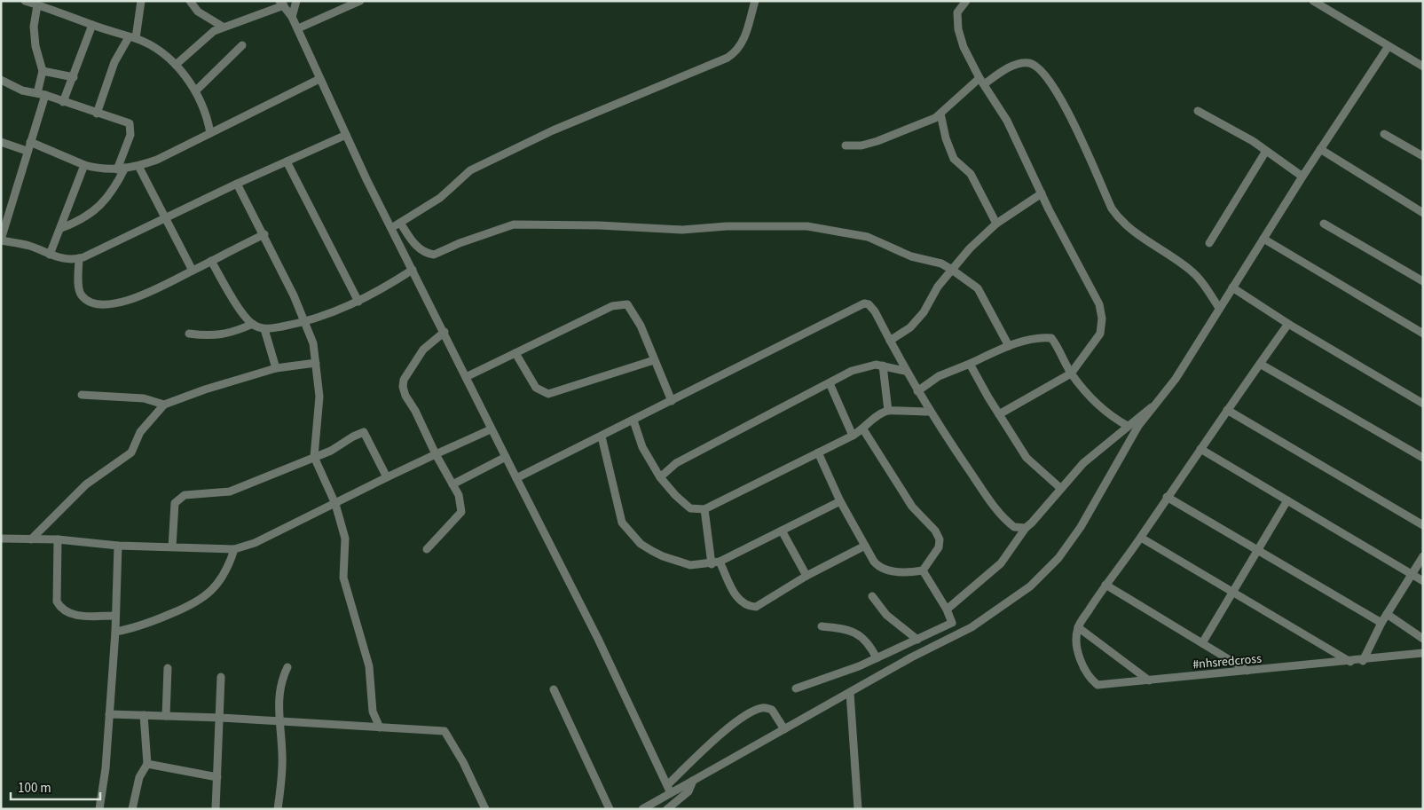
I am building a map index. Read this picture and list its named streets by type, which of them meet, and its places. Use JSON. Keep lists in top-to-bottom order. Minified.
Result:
{"streets":{"street":["#nhsredcross"]},"scale_bar":"100 m"}
